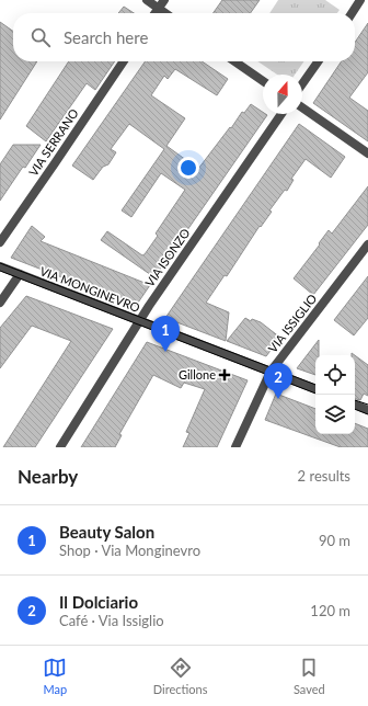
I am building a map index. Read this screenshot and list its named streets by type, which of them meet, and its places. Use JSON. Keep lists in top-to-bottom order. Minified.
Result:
{"streets":{"street":["VIA SERRANO","VIA ISONZO","VIA MONGINEVRO","VIA ISSIGLIO"]},"crossings":[["VIA ISONZO","VIA MONGINEVRO"],["VIA MONGINEVRO","VIA ISSIGLIO"]],"places":{"health":["Gillone"]},"north":"top","page":{"search":"Search here","pins":["1","2"],"heading":["Nearby","2 results"],"list":[{"mark":"1","name":"Beauty Salon","note":"Shop · Via Monginevro","value":"90 m"},{"mark":"2","name":"Il Dolciario","note":"Café · Via Issiglio","value":"120 m"}],"nav":["Map","Directions","Saved"]}}
